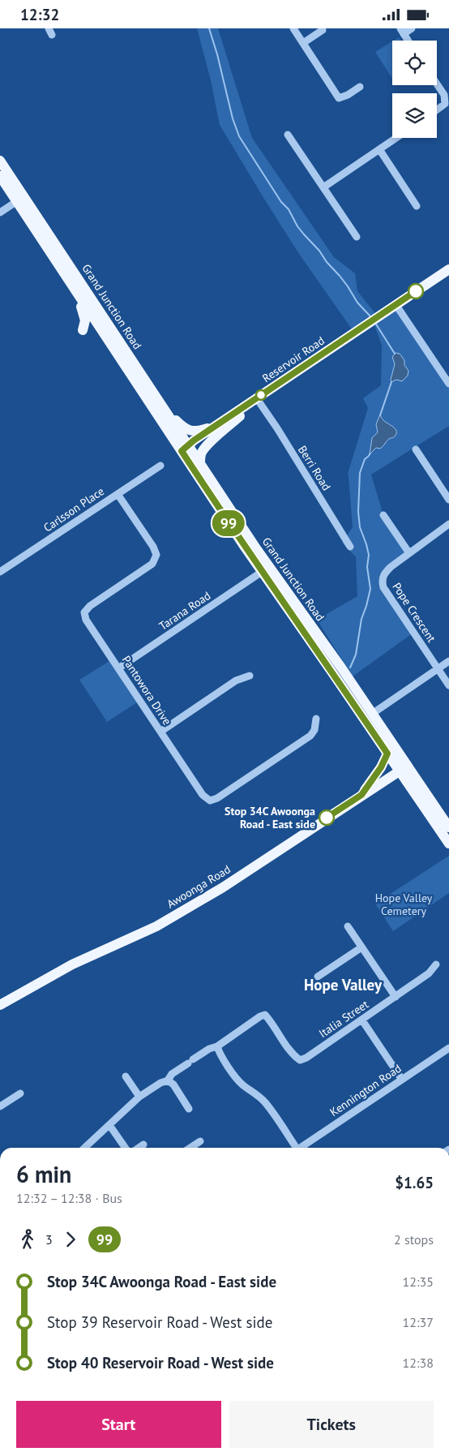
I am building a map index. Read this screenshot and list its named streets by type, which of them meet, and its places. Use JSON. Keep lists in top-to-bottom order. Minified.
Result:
{"streets":{"main road":["Grand Junction Road","Reservoir Road","Awoonga Road"],"street":["Berri Road","Carlsson Place","Tarana Road","Pope Crescent","Pantowora Drive","Italia Street","Kennington Road"]},"crossings":[["Grand Junction Road","Reservoir Road"],["Grand Junction Road","Tarana Road"],["Grand Junction Road","Awoonga Road"],["Reservoir Road","Berri Road"],["Carlsson Place","Pantowora Drive"],["Tarana Road","Pantowora Drive"]],"districts":["Hope Valley"],"parks":["Hope Valley Cemetery"],"places":["Stop 34C Awoonga Road - East side"],"lines":["bus line 99"],"page":{"status":"12:32","on_map":"99","heading":["6 min","12:32 – 12:38 · Bus","$1.65"],"legs":["3","99","2 stops"],"list":[{"name":"Stop 34C Awoonga Road - East side","value":"12:35"},{"name":"Stop 39 Reservoir Road - West side","value":"12:37"},{"name":"Stop 40 Reservoir Road - West side","value":"12:38"}],"buttons":["Start","Tickets"]}}
